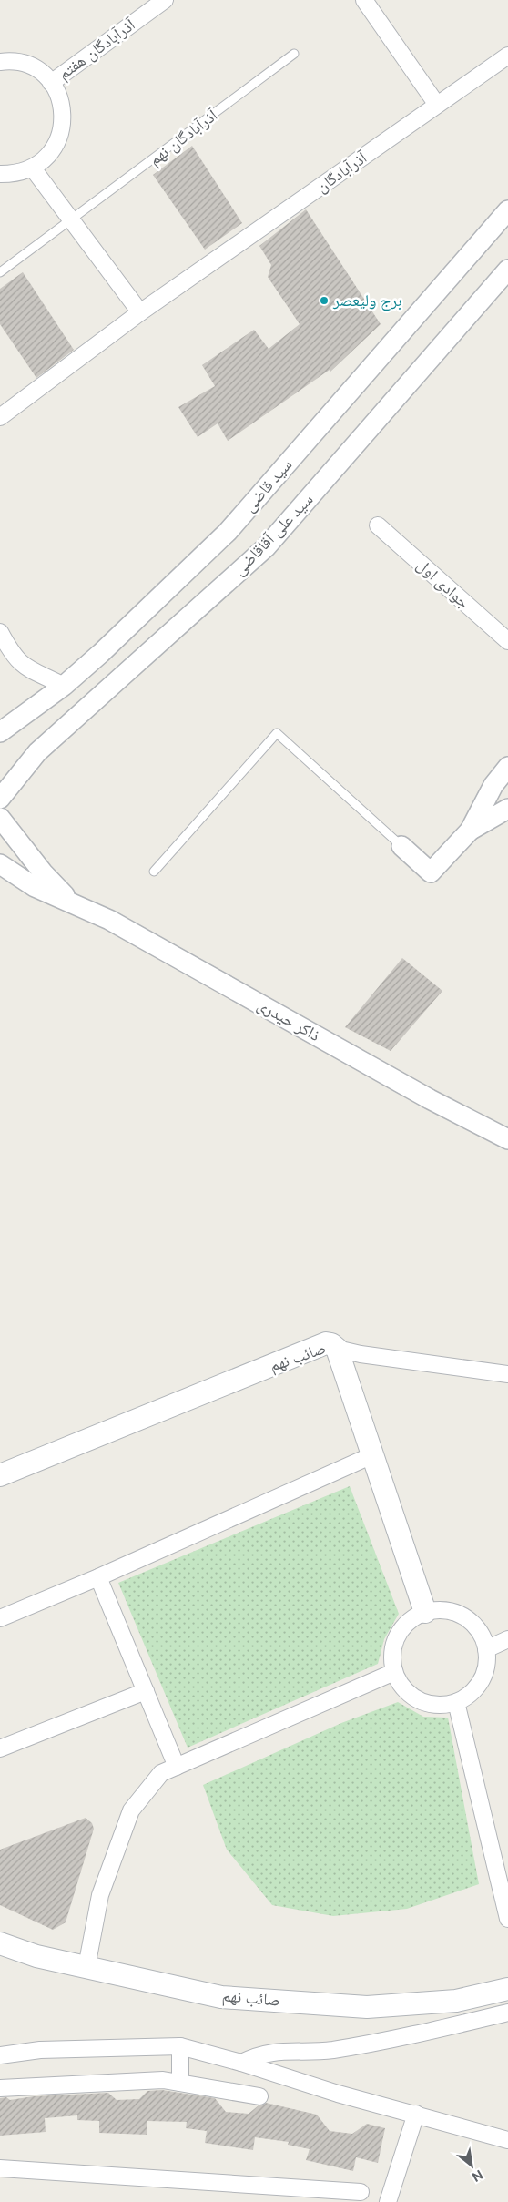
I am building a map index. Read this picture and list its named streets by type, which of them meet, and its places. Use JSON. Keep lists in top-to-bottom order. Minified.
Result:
{"streets":{"main road":["صائب نهم"],"street":["آذرآبادگان هفتم","آذرآبادگان","سید قاضی","سید علی آقاقاضی","جوادی اول","ذاکر حیدری"],"lane":["آذرآبادگان نهم"]},"places":["برج ولیعصر"],"north":"bottom right"}
